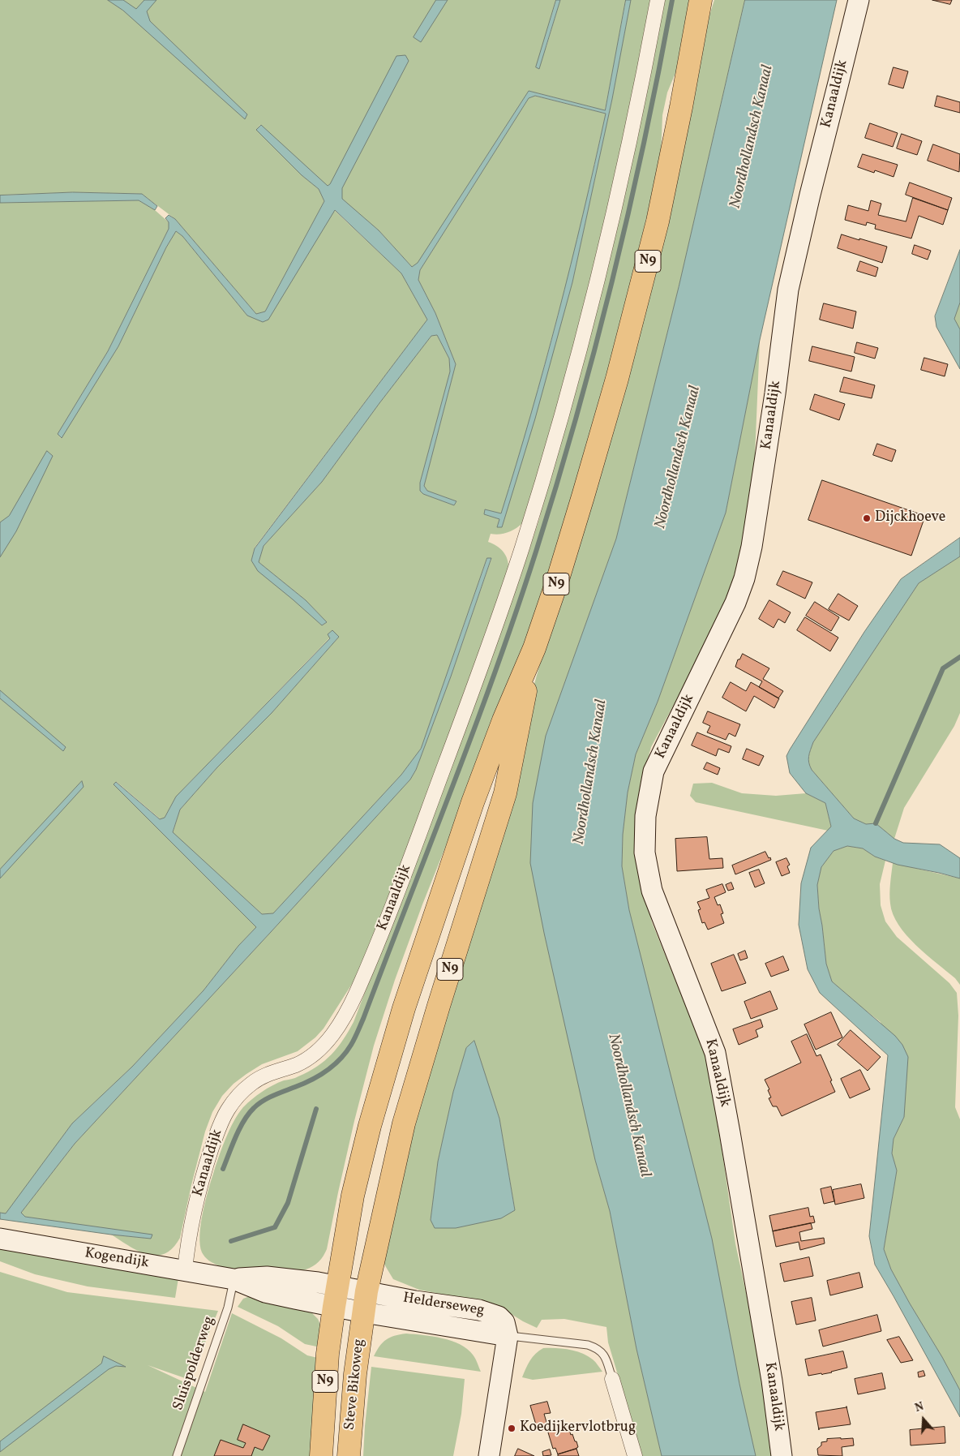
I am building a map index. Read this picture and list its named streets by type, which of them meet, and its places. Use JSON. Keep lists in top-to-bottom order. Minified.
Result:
{"streets":{"main road":["N9","Steve Bikoweg"],"street":["Kanaaldijk","Kogendijk","Helderseweg"],"lane":["Sluispolderweg"]},"crossings":[["Kanaaldijk","Kogendijk"],["N9","Helderseweg"],["N9","Steve Bikoweg"],["Kogendijk","Sluispolderweg"],["Helderseweg","Steve Bikoweg"]],"water":["Noordhollandsch Kanaal"],"places":["Dijckhoeve","Koedijkervlotbrug"],"north":"top"}
